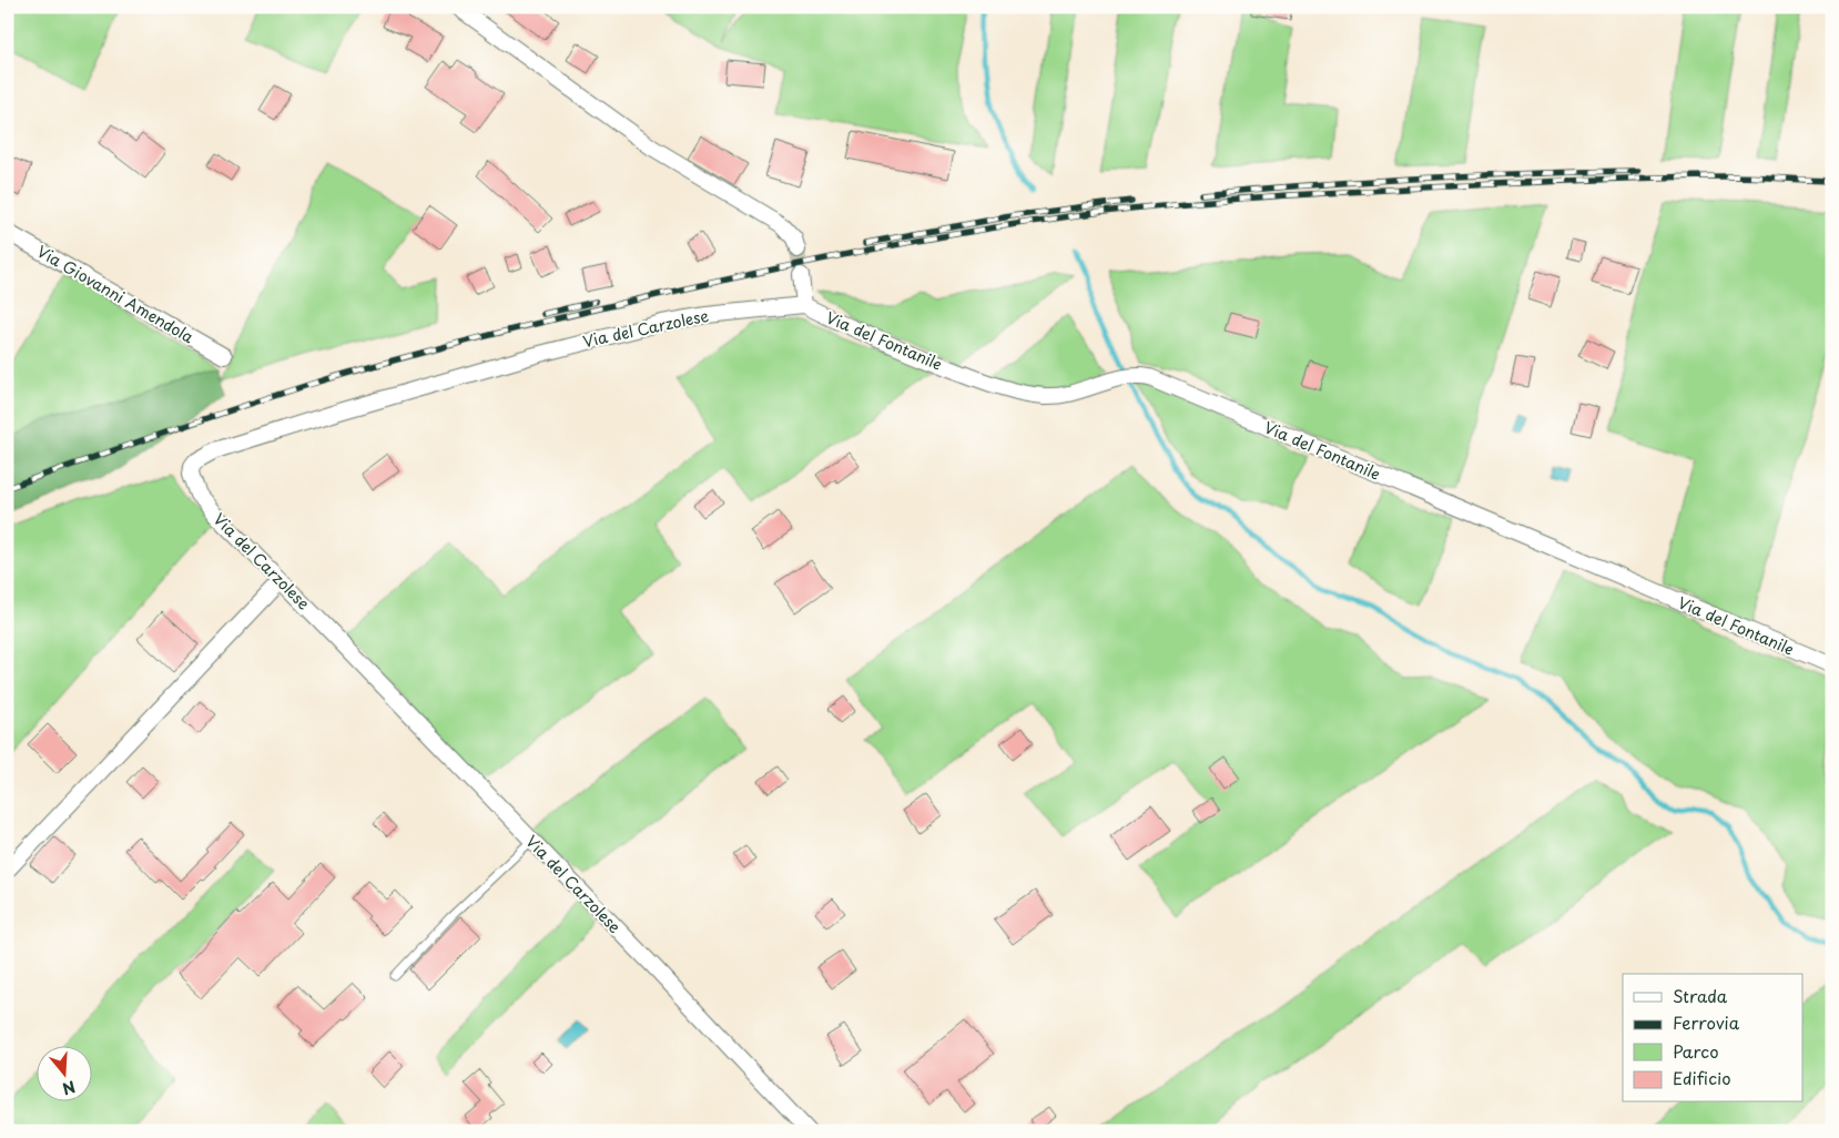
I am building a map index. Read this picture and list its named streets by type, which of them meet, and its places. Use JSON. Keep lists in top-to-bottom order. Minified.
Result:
{"streets":{"street":["Via Giovanni Amendola","Via del Carzolese","Via del Fontanile"]},"crossings":[["Via del Carzolese","Via del Fontanile"]],"legend":["Strada","Ferrovia","Parco","Edificio"],"north":"bottom"}
